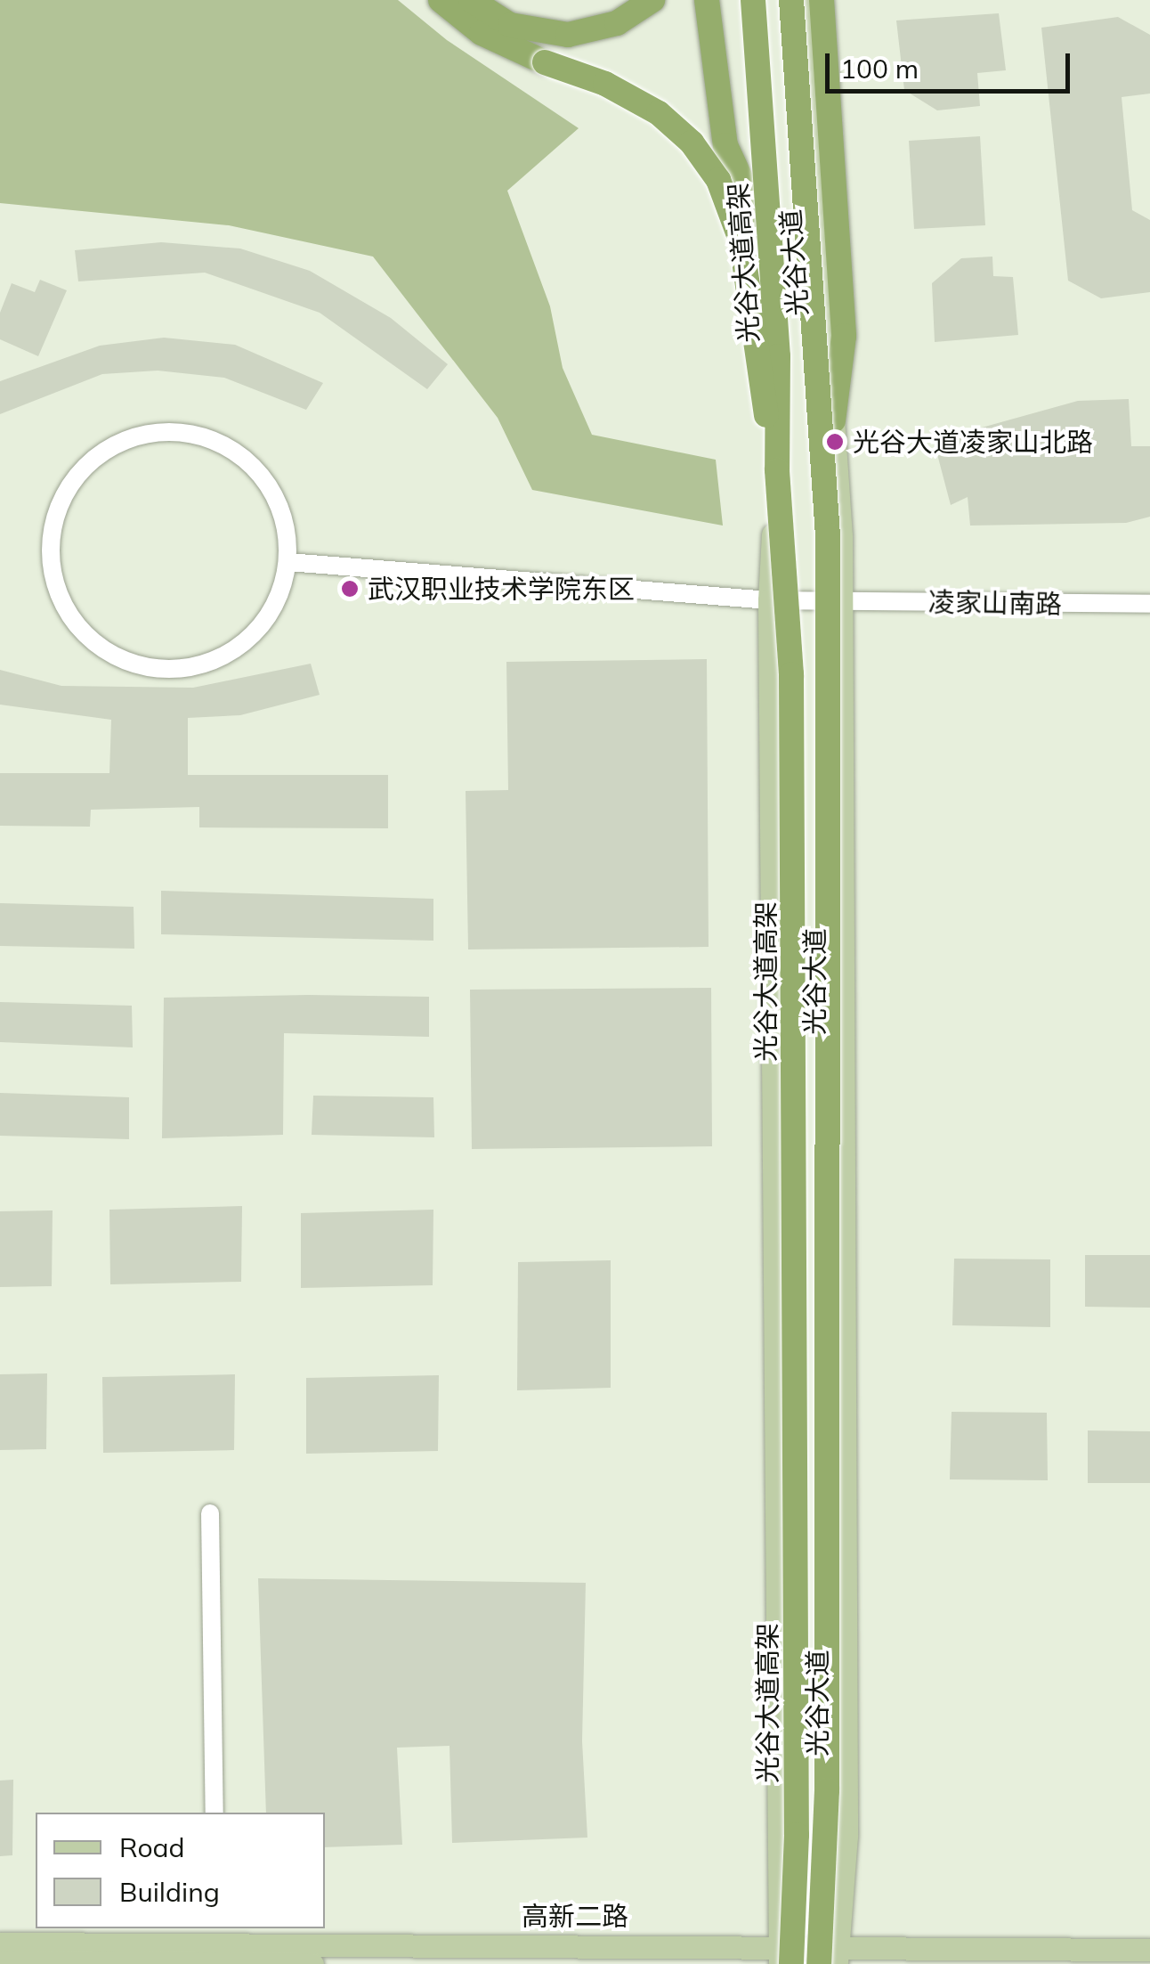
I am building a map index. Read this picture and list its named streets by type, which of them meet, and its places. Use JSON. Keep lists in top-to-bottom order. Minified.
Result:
{"streets":{"highway":["光谷大道高架"],"main road":["光谷大道","高新二路"],"street":["凌家山南路"]},"crossings":[["光谷大道高架","光谷大道"],["光谷大道高架","高新二路"],["光谷大道","凌家山南路"],["光谷大道","高新二路"]],"places":["光谷大道凌家山北路","武汉职业技术学院东区"],"legend":["Road","Building"],"scale_bar":"100 m"}
